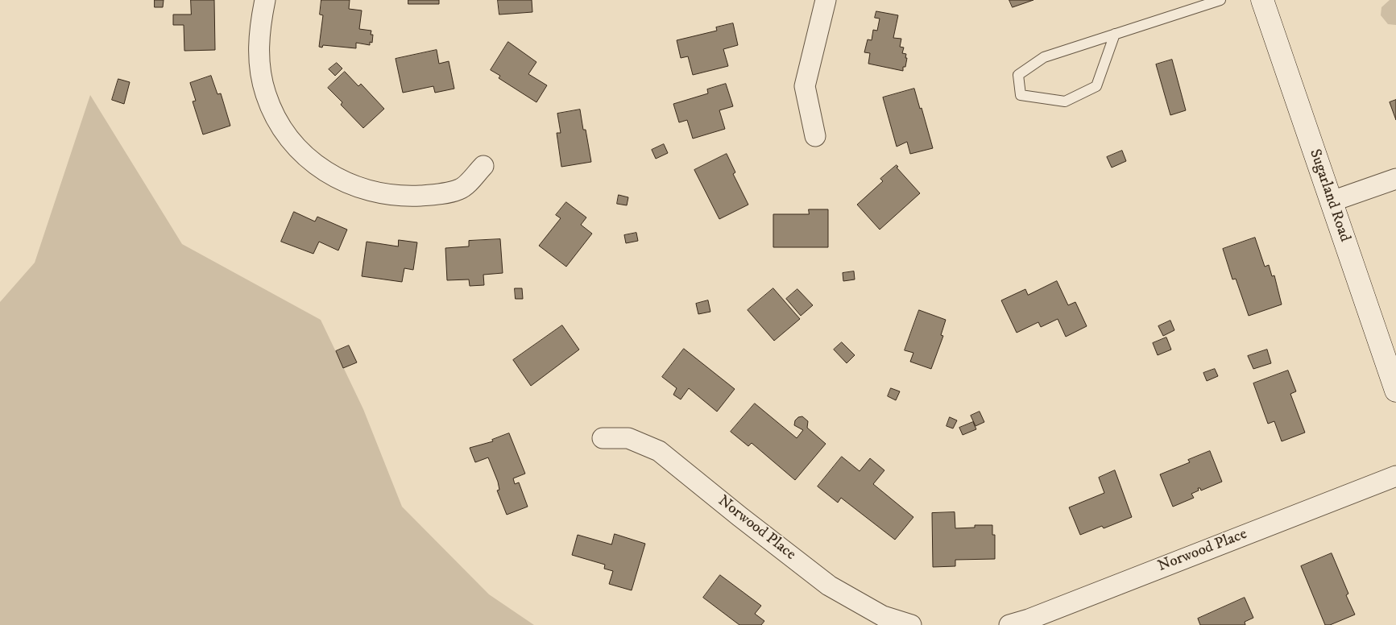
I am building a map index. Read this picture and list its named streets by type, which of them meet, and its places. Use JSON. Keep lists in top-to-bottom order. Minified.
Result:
{"streets":{"street":["Sugarland Road","Norwood Place"]}}
